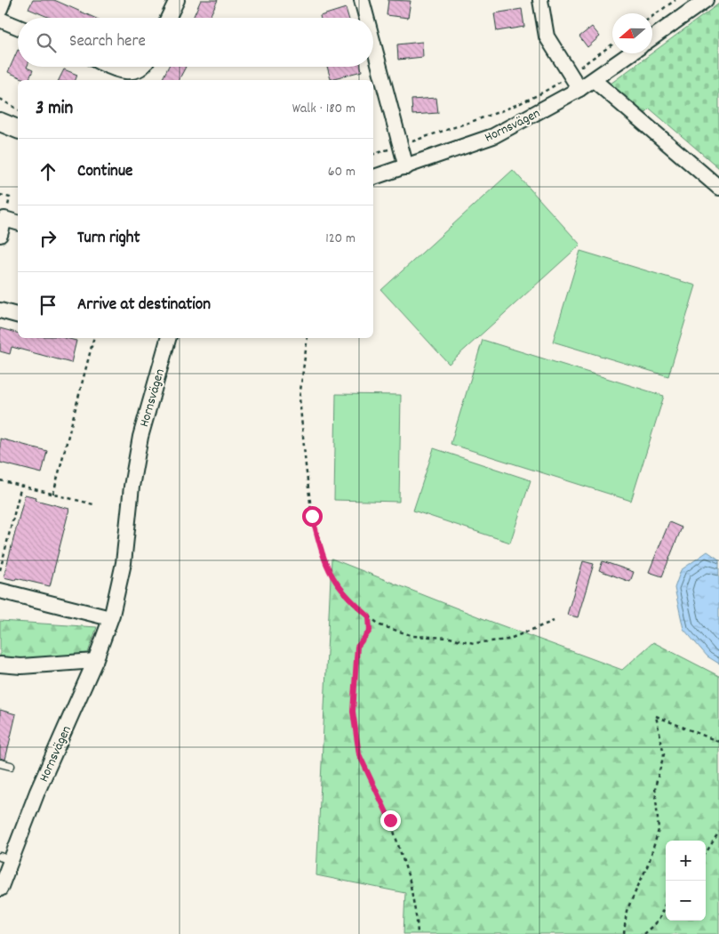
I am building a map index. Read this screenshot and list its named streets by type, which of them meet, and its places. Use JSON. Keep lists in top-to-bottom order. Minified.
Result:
{"streets":{"street":["Hornsvägen"]},"north":"left","page":{"search":"Search here","heading":["3 min","Walk · 180 m"],"list":[["Continue","60 m"],["Turn right","120 m"],"Arrive at destination"],"map_buttons":["+","−"]}}
